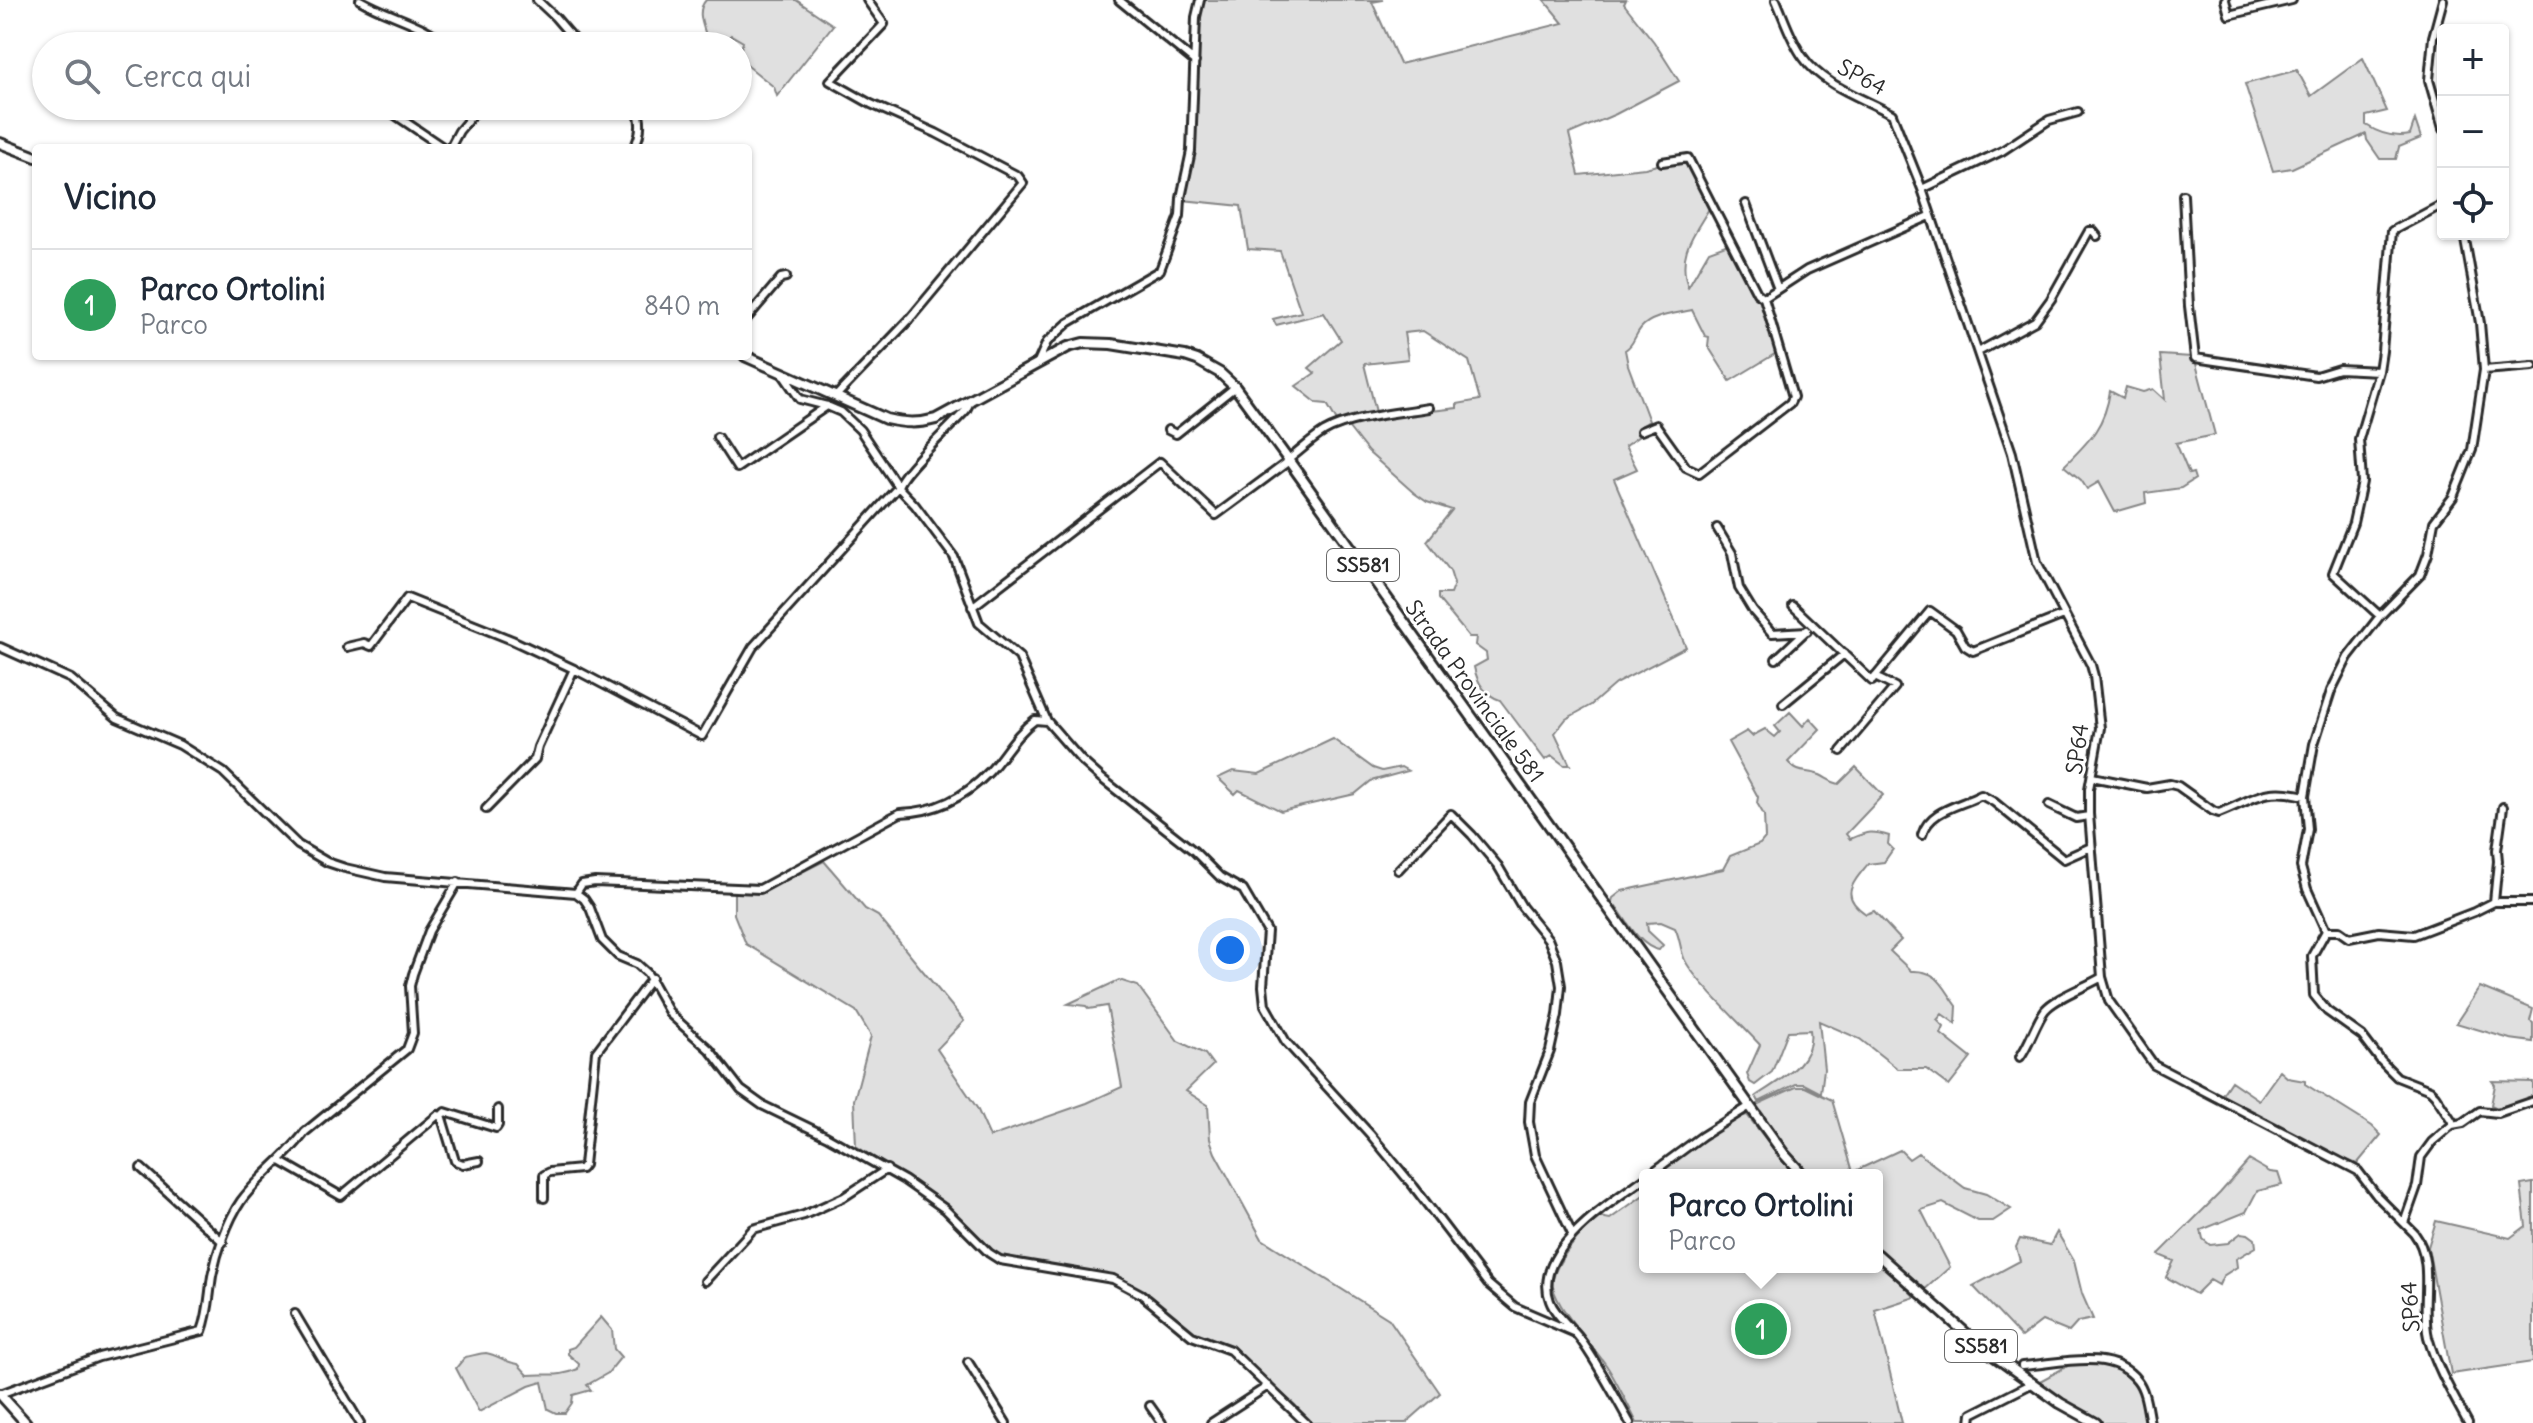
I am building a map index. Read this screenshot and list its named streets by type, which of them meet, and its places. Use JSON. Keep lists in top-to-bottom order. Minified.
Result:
{"streets":{"main road":["SS581","Strada Provinciale 581"],"street":["SP64"]},"page":{"map_buttons":["+","−"],"search":"Cerca qui","heading":"Vicino","list":[{"mark":"1","name":"Parco Ortolini","note":"Parco","value":"840 m"}],"popup":["Parco Ortolini","Parco"],"pins":"1"}}
